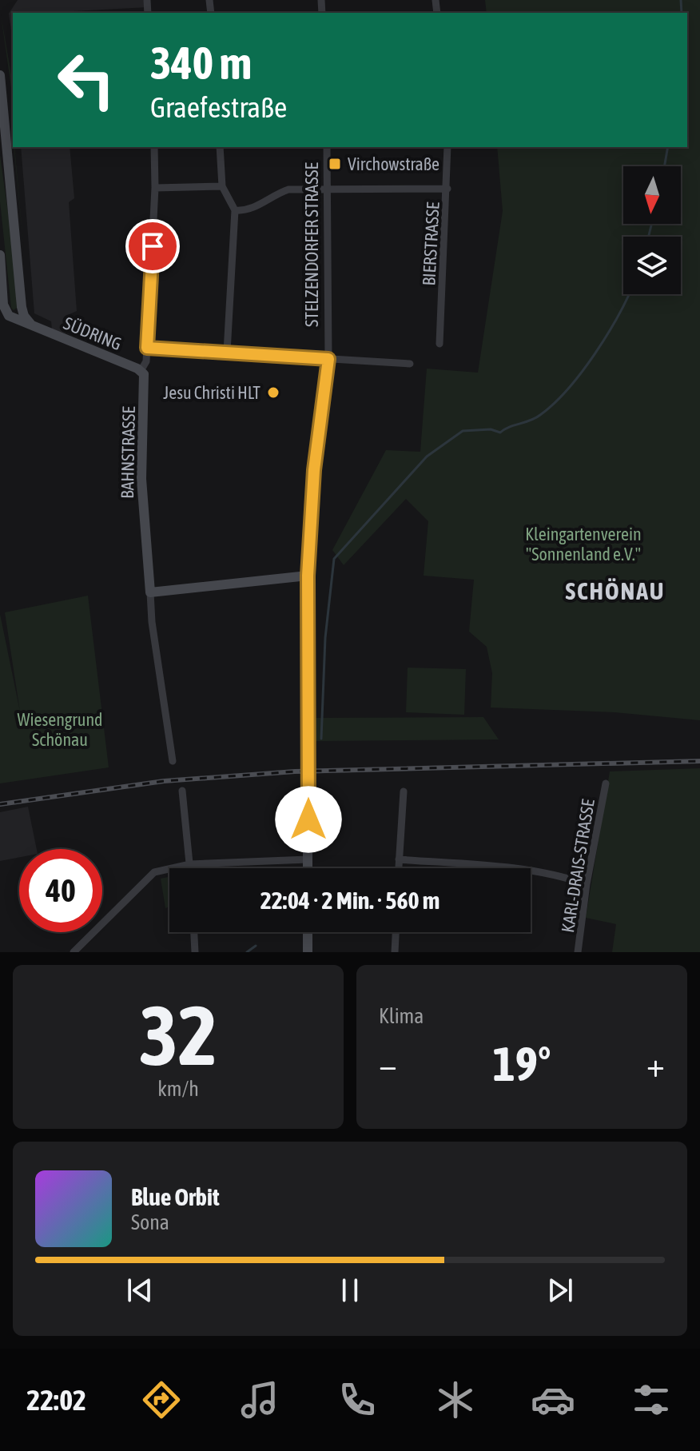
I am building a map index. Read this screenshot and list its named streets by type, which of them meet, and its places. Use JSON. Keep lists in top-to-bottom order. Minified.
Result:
{"streets":{"street":["BIERSTRASSE","STELZENDORFER STRASSE","SÜDRING","BAHNSTRASSE","KARL-DRAIS-STRASSE"]},"crossings":[["SÜDRING","BAHNSTRASSE"]],"districts":["SCHÖNAU"],"parks":["Kleingartenverein \"Sonnenland e.V.\"","Wiesengrund Schönau"],"places":{"transit":["Virchowstraße"],"other":["Jesu Christi HLT"]},"north":"bottom","page":{"turn":["340 m","Graefestraße"],"limit":"40","trip":"22:04 · 2 Min. · 560 m","tile":[["32","km/h"],"Klima"],"heat":["−","19°","+"],"song":["Blue Orbit","Sona"],"tabs":"22:02"}}
